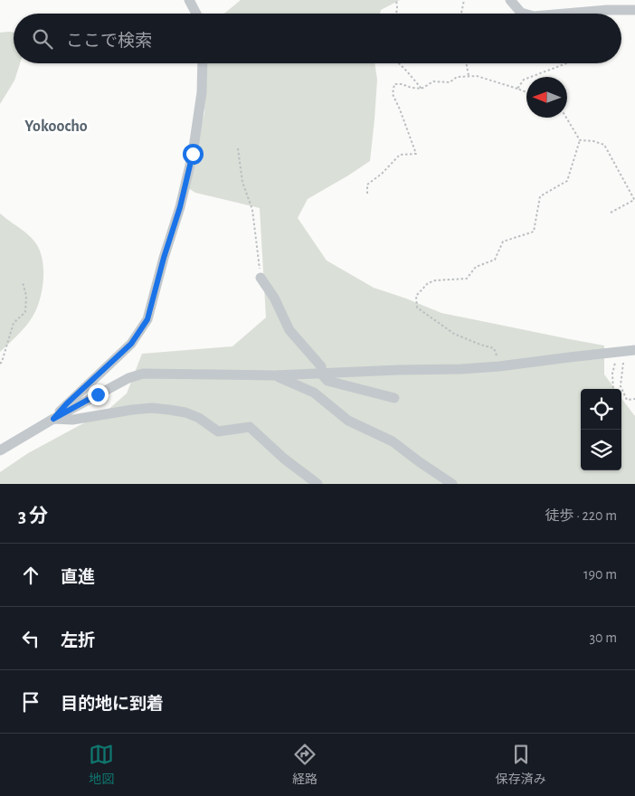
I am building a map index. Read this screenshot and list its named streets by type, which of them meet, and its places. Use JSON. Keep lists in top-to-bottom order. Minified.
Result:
{"districts":["Yokoocho"],"north":"left","page":{"search":"ここで検索","heading":["3 分","徒歩 · 220 m"],"list":[["直進","190 m"],["左折","30 m"],"目的地に到着"],"nav":["地図","経路","保存済み"]}}
